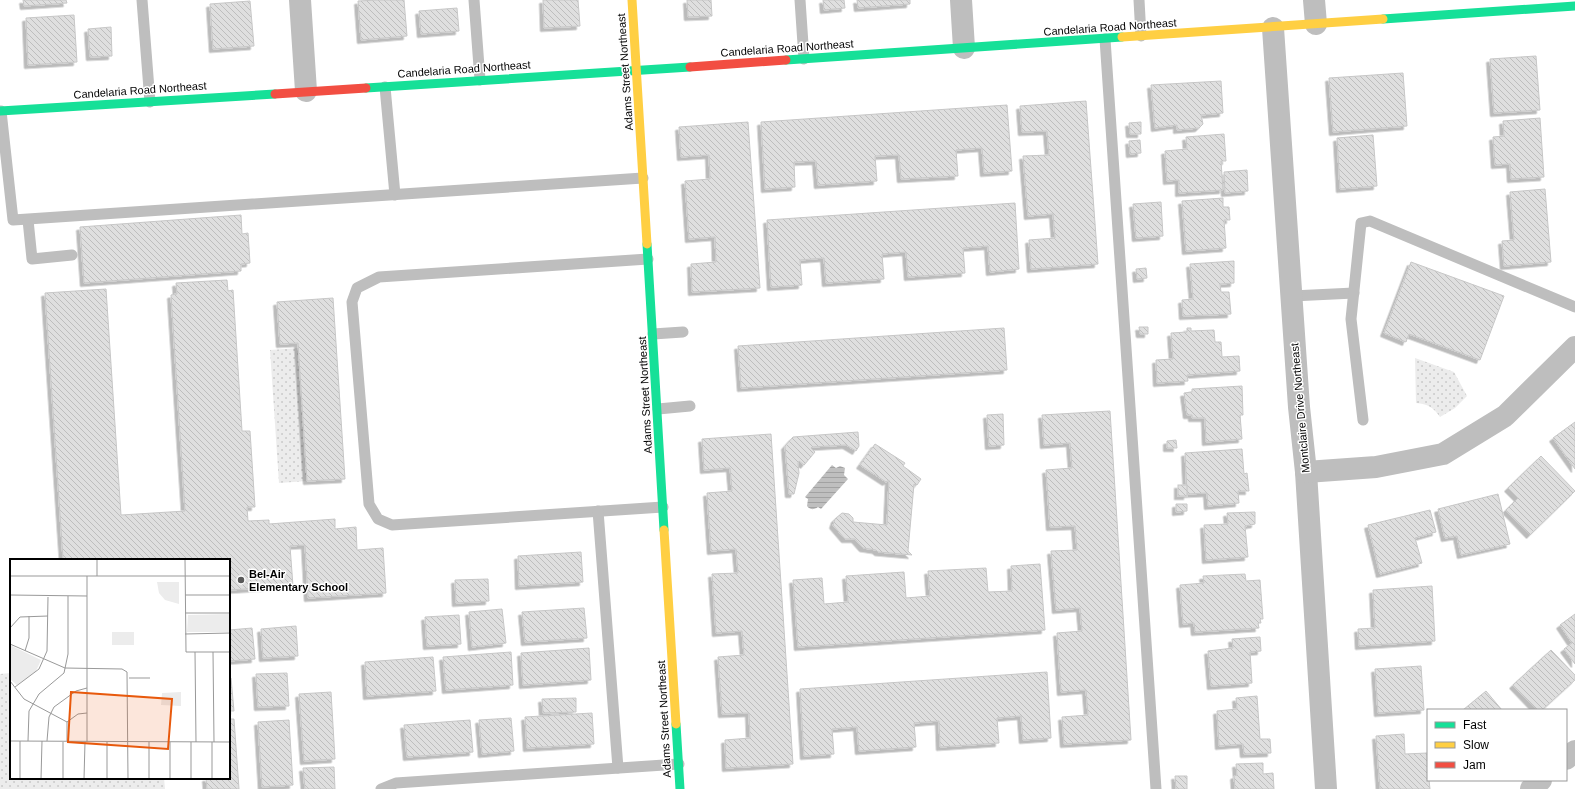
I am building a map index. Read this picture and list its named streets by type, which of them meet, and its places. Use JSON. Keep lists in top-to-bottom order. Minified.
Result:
{"streets":{"main road":["Candelaria Road Northeast","Adams Street Northeast"],"street":["Montclaire Drive Northeast"]},"crossings":[["Candelaria Road Northeast","Adams Street Northeast"],["Candelaria Road Northeast","Montclaire Drive Northeast"]],"places":["Bel-Air Elementary School"],"legend":["Fast","Slow","Jam"]}
